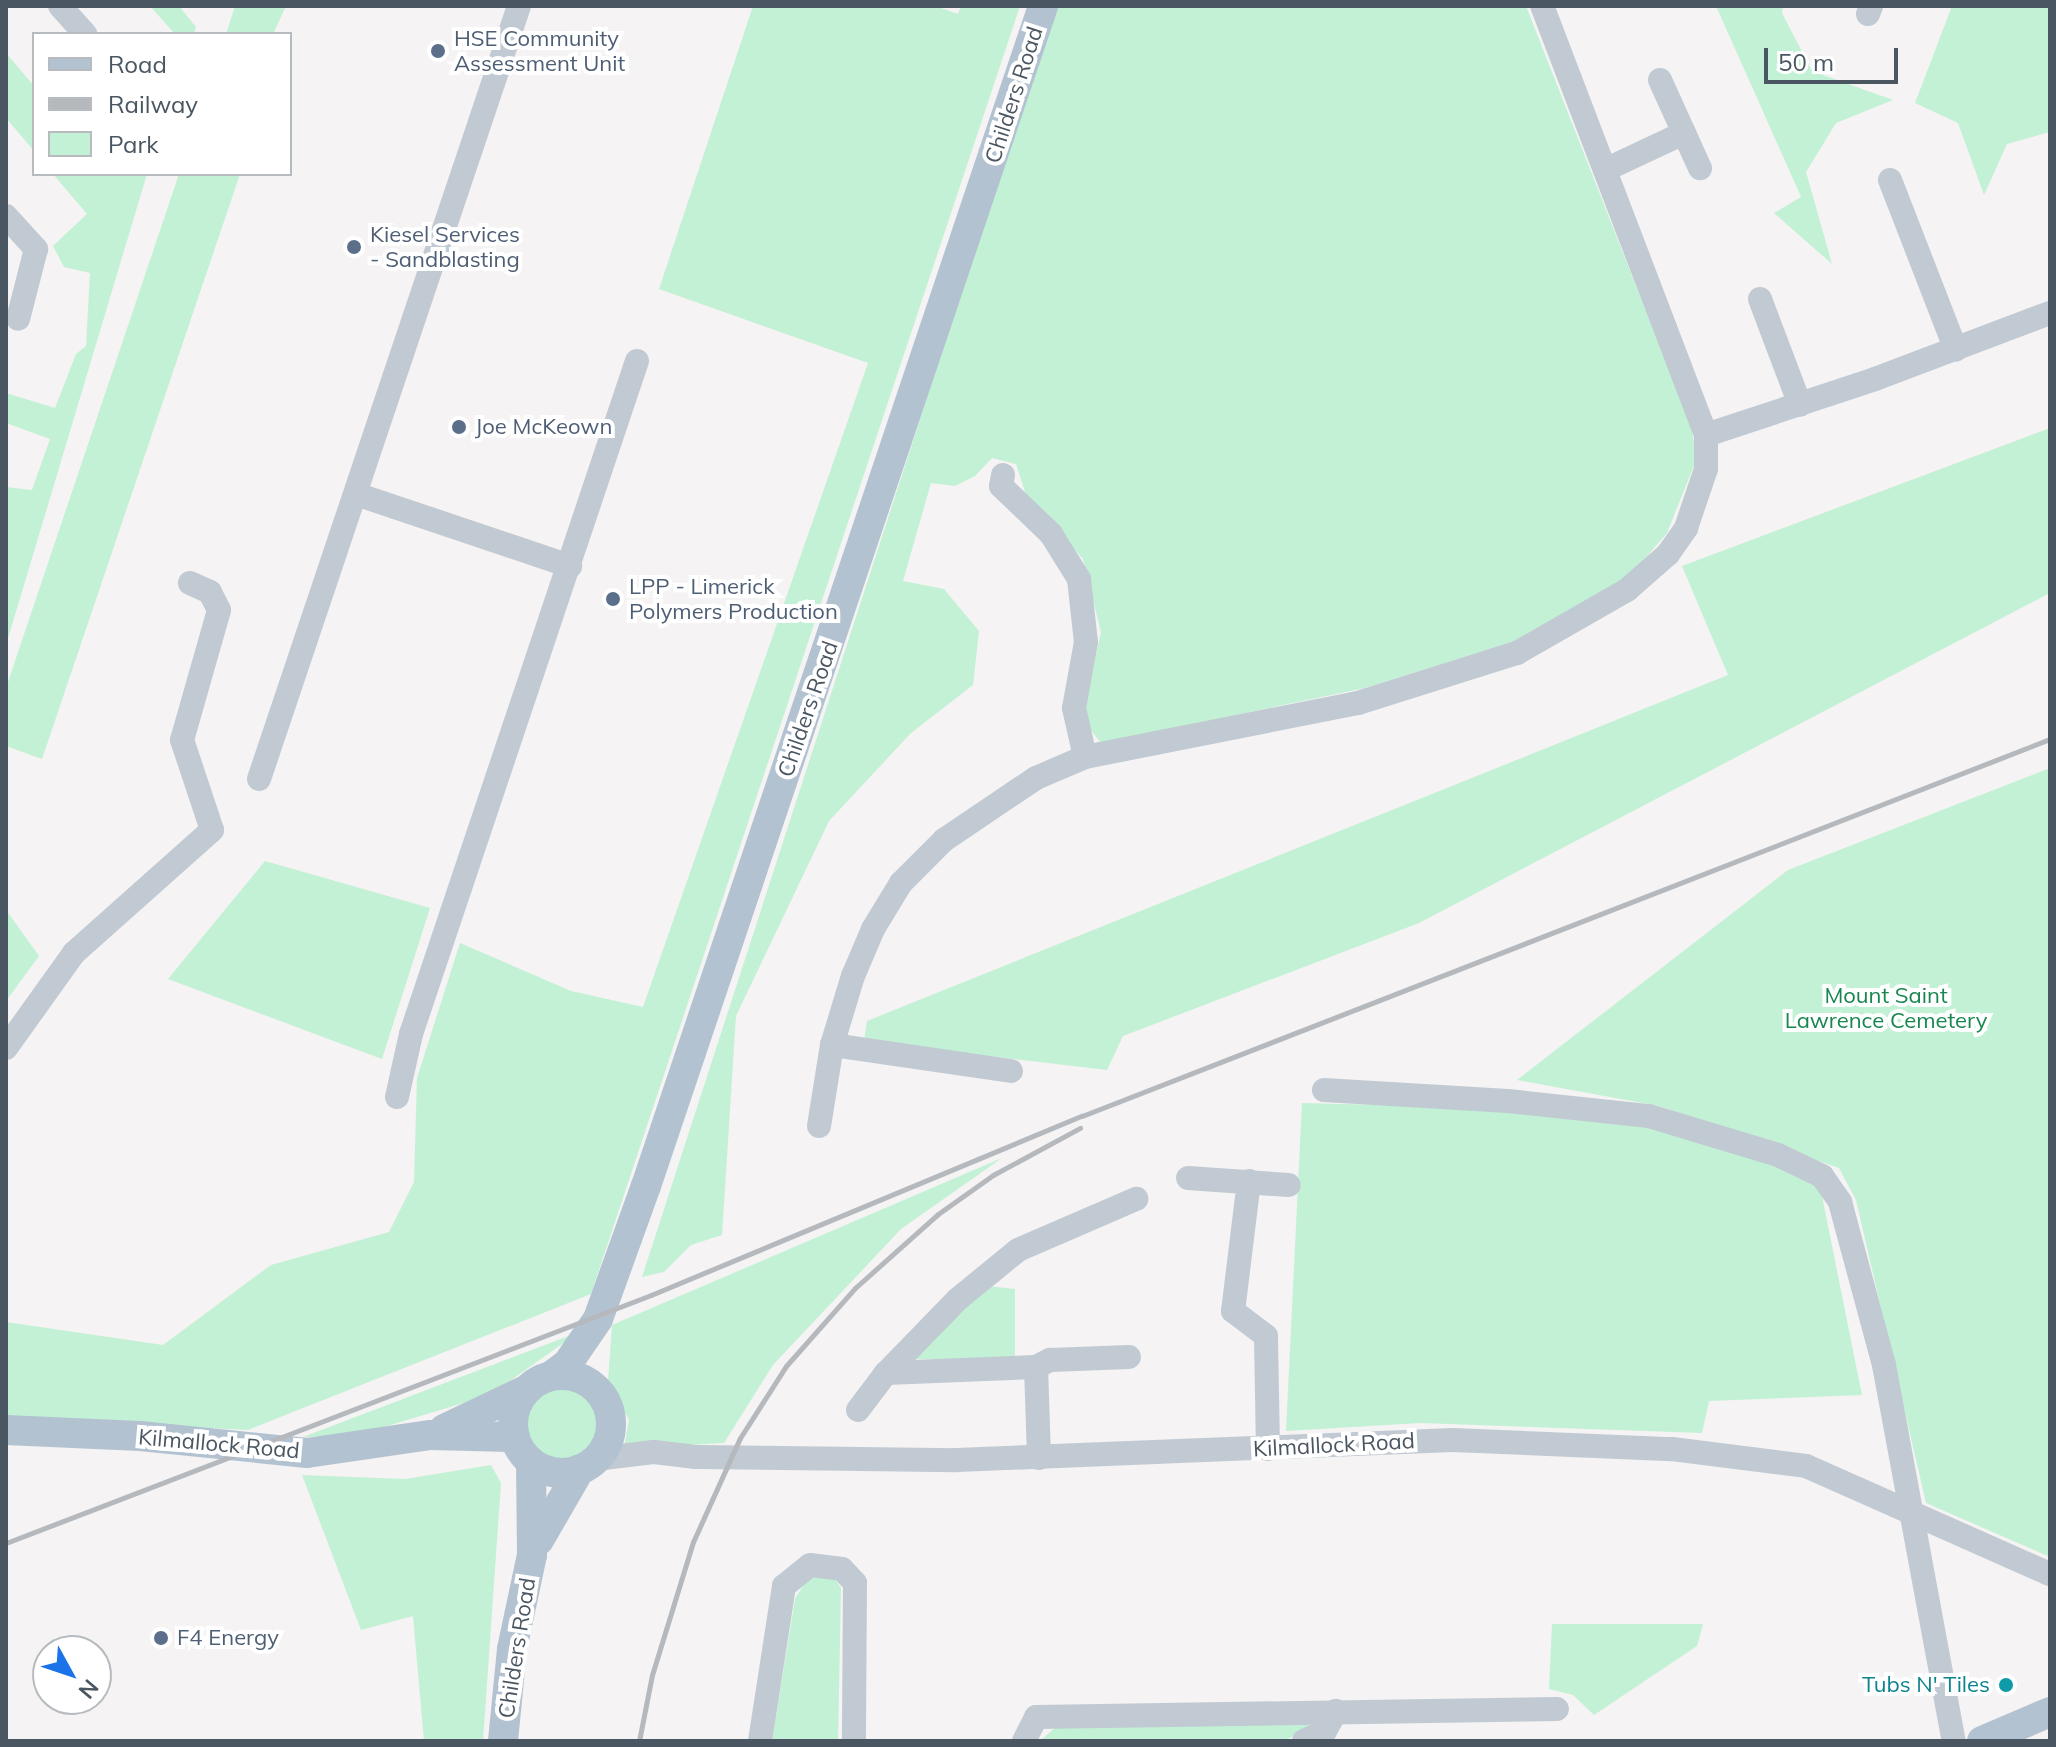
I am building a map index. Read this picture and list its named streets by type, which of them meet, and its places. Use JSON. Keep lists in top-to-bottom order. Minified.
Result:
{"streets":{"main road":["Childers Road","Kilmallock Road"]},"crossings":[["Childers Road","Kilmallock Road"]],"parks":["Mount Saint Lawrence Cemetery"],"places":["HSE Community Assessment Unit","Kiesel Services - Sandblasting","Joe McKeown","LPP - Limerick Polymers Production","F4 Energy","Tubs N' Tiles"],"legend":["Road","Railway","Park"],"scale_bar":"50 m","north":"bottom right"}
